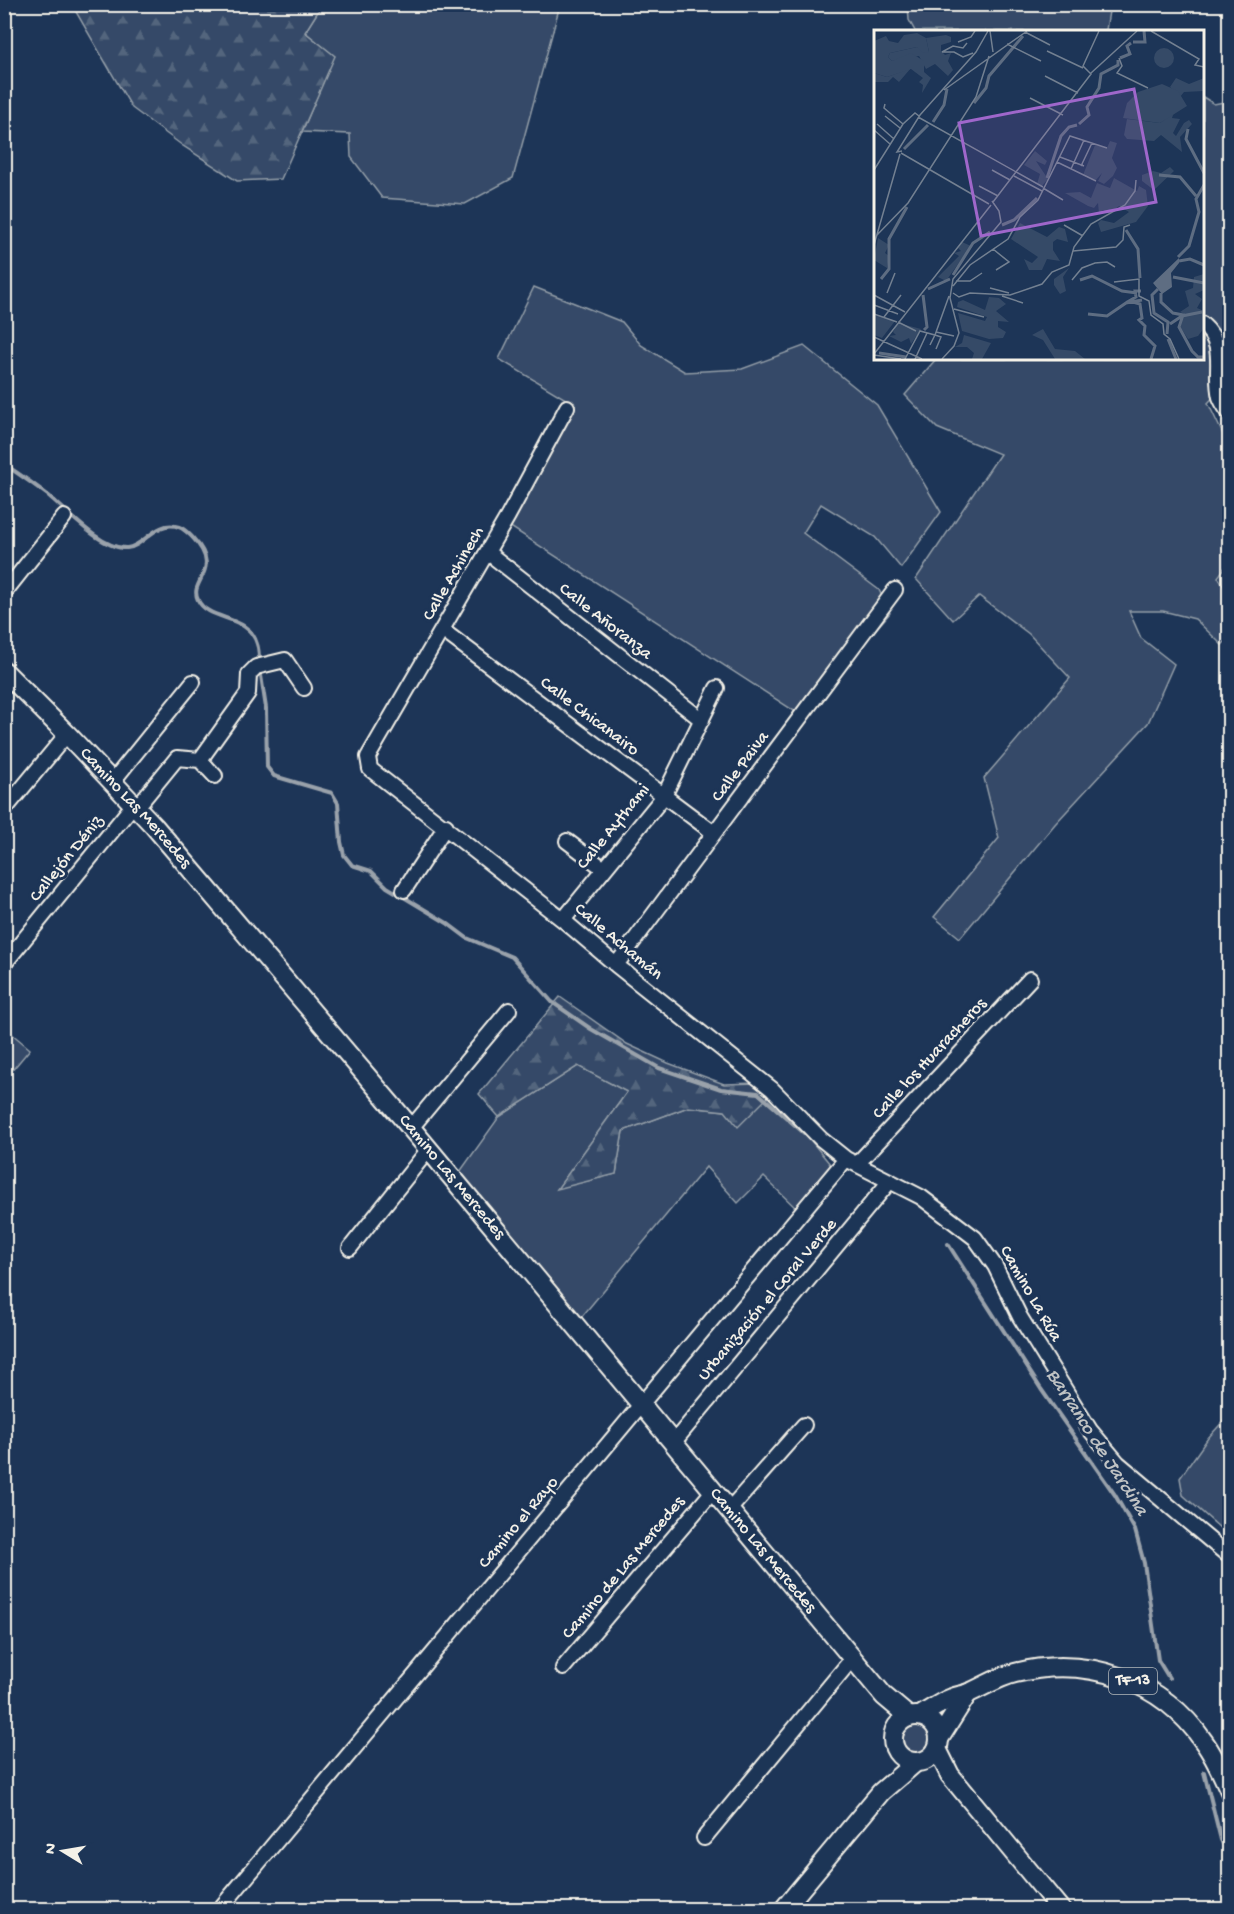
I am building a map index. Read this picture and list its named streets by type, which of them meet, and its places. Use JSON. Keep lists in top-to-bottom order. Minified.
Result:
{"streets":{"main road":["Camino Las Mercedes","TF-13"],"street":["Calle Achinech","Calle Añoranza","Calle Chicanairo","Calle Paiva","Calle Aythami","Callejón Déniz","Calle Achamán","Calle los Huaracheros","Camino La Rúa","Urbanización el Coral Verde","Camino el Rayo","Camino de Las Mercedes"]},"crossings":[["Calle Achinech","Calle Añoranza"],["Calle Achinech","Calle Chicanairo"],["Calle Achinech","Calle Achamán"],["Calle Añoranza","Calle Aythami"],["Calle Chicanairo","Calle Paiva"],["Calle Chicanairo","Calle Aythami"],["Calle Paiva","Calle Achamán"],["Camino Las Mercedes","Callejón Déniz"],["Camino Las Mercedes","Urbanización el Coral Verde"],["Camino Las Mercedes","Camino el Rayo"],["Camino Las Mercedes","Camino de Las Mercedes"],["Camino Las Mercedes","TF-13"],["Calle Aythami","Calle Achamán"],["Calle Achamán","Calle los Huaracheros"],["Calle Achamán","Camino La Rúa"],["Calle Achamán","Camino el Rayo"],["Calle los Huaracheros","Camino La Rúa"],["Calle los Huaracheros","Camino el Rayo"],["Camino La Rúa","Urbanización el Coral Verde"],["Camino La Rúa","Camino el Rayo"]],"water":["Barranco de Jardina"],"north":"left"}
